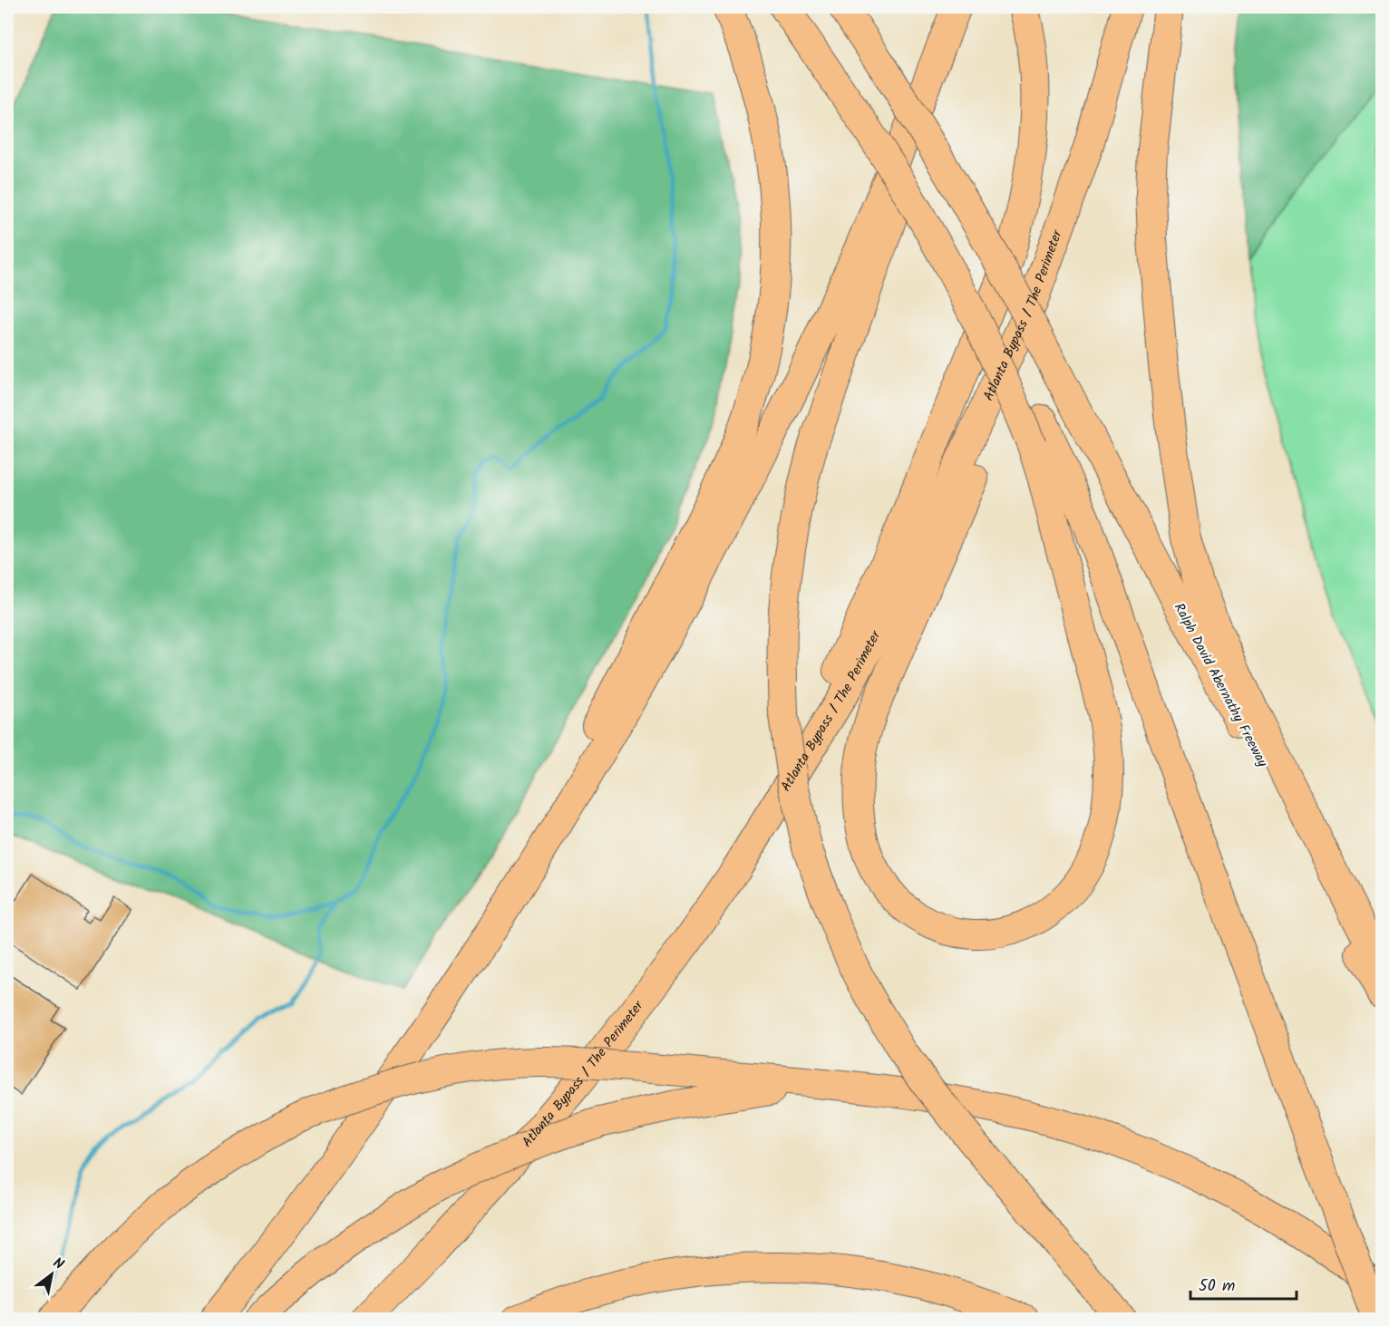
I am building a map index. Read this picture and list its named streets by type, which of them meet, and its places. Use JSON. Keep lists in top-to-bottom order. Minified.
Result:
{"streets":{"highway":["Atlanta Bypass / The Perimeter","Ralph David Abernathy Freeway"]},"scale_bar":"50 m","north":"top right"}
